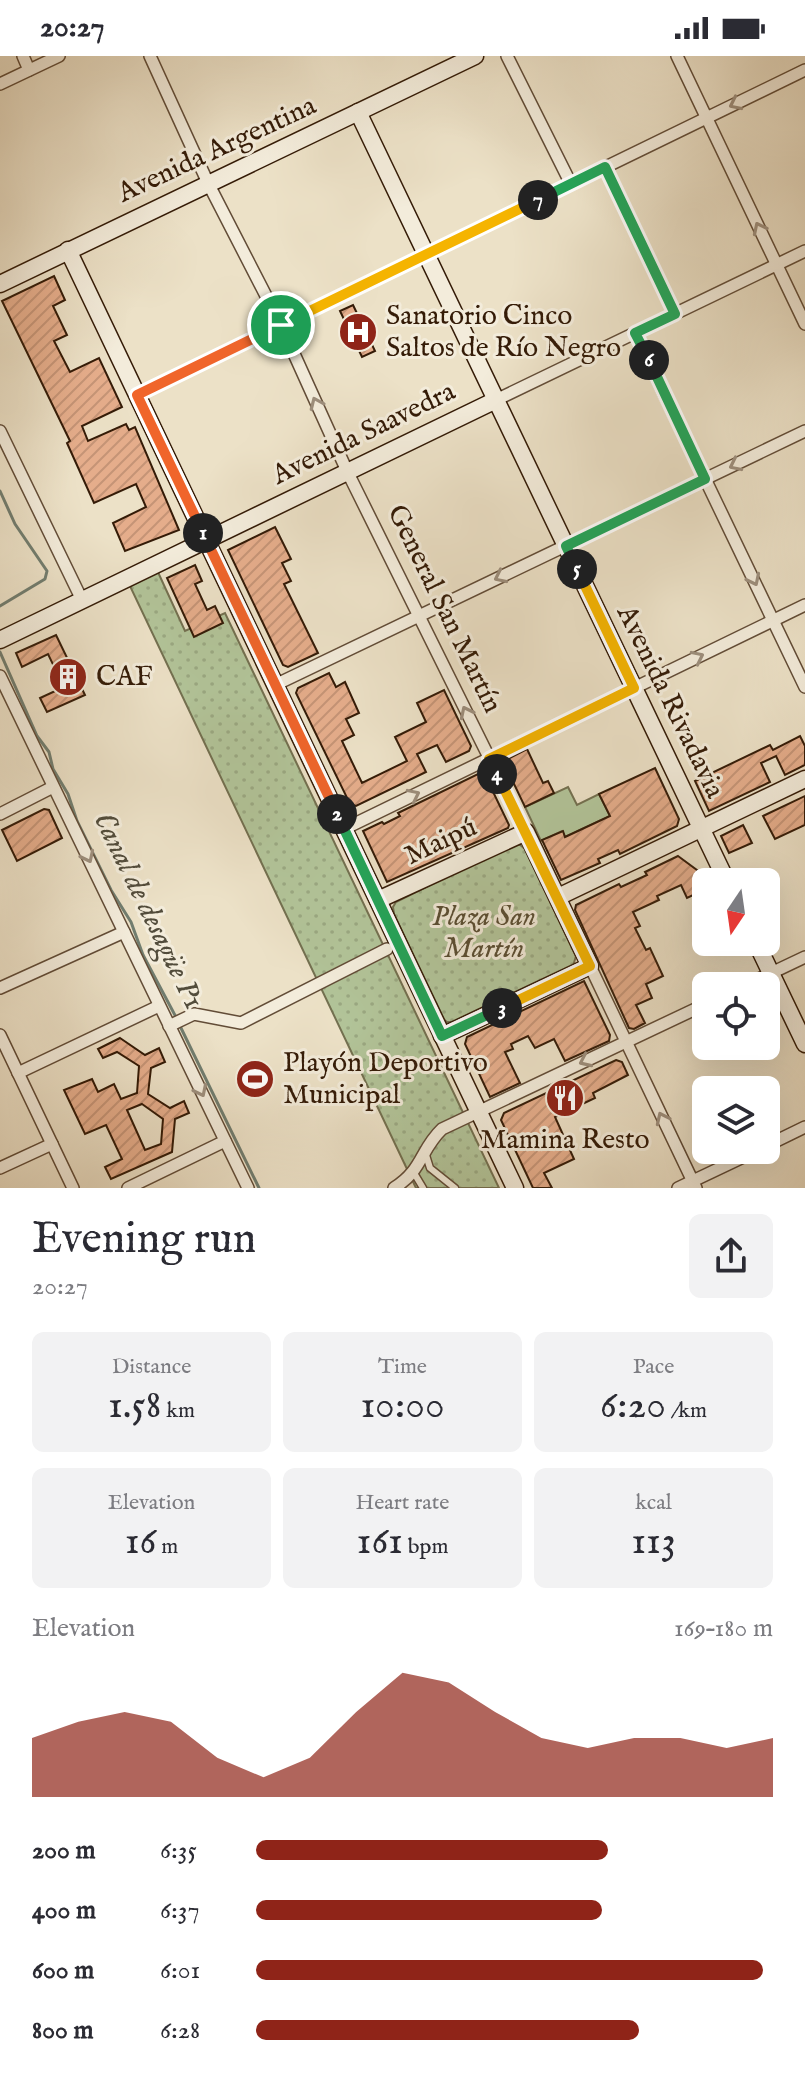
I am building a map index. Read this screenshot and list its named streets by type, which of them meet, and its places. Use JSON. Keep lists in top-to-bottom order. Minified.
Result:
{"streets":{"main road":["Avenida Argentina","Avenida Saavedra","General San Martín","Avenida Rivadavia","Maipú"]},"crossings":[["Avenida Argentina","General San Martín"],["Avenida Argentina","Avenida Rivadavia"],["Avenida Saavedra","General San Martín"],["Avenida Saavedra","Avenida Rivadavia"],["General San Martín","Maipú"]],"one_way":["General San Martín"],"water":["Canal de desagüe P1"],"parks":["Plaza San Martín"],"places":{"hospital":["Sanatorio Cinco Saltos de Río Negro"],"building":["CAF"],"sports":["Playón Deportivo Municipal"],"restaurant":["Mamina Resto"]},"north":"bottom","page":{"status":"20:27","pins":["7","6","1","5","4","2","3"],"heading":["Evening run","20:27"],"stats":[["Distance","1.58 km"],["Time","10:00"],["Pace","6:20 /km"],["Elevation","16 m"],["Heart rate","161 bpm"],["kcal","113"]],"chart":["Elevation","169–180 m"],"list":[{"name":"200 m","note":"6:35"},{"name":"400 m","note":"6:37"},{"name":"600 m","note":"6:01"},{"name":"800 m","note":"6:28"}]}}
